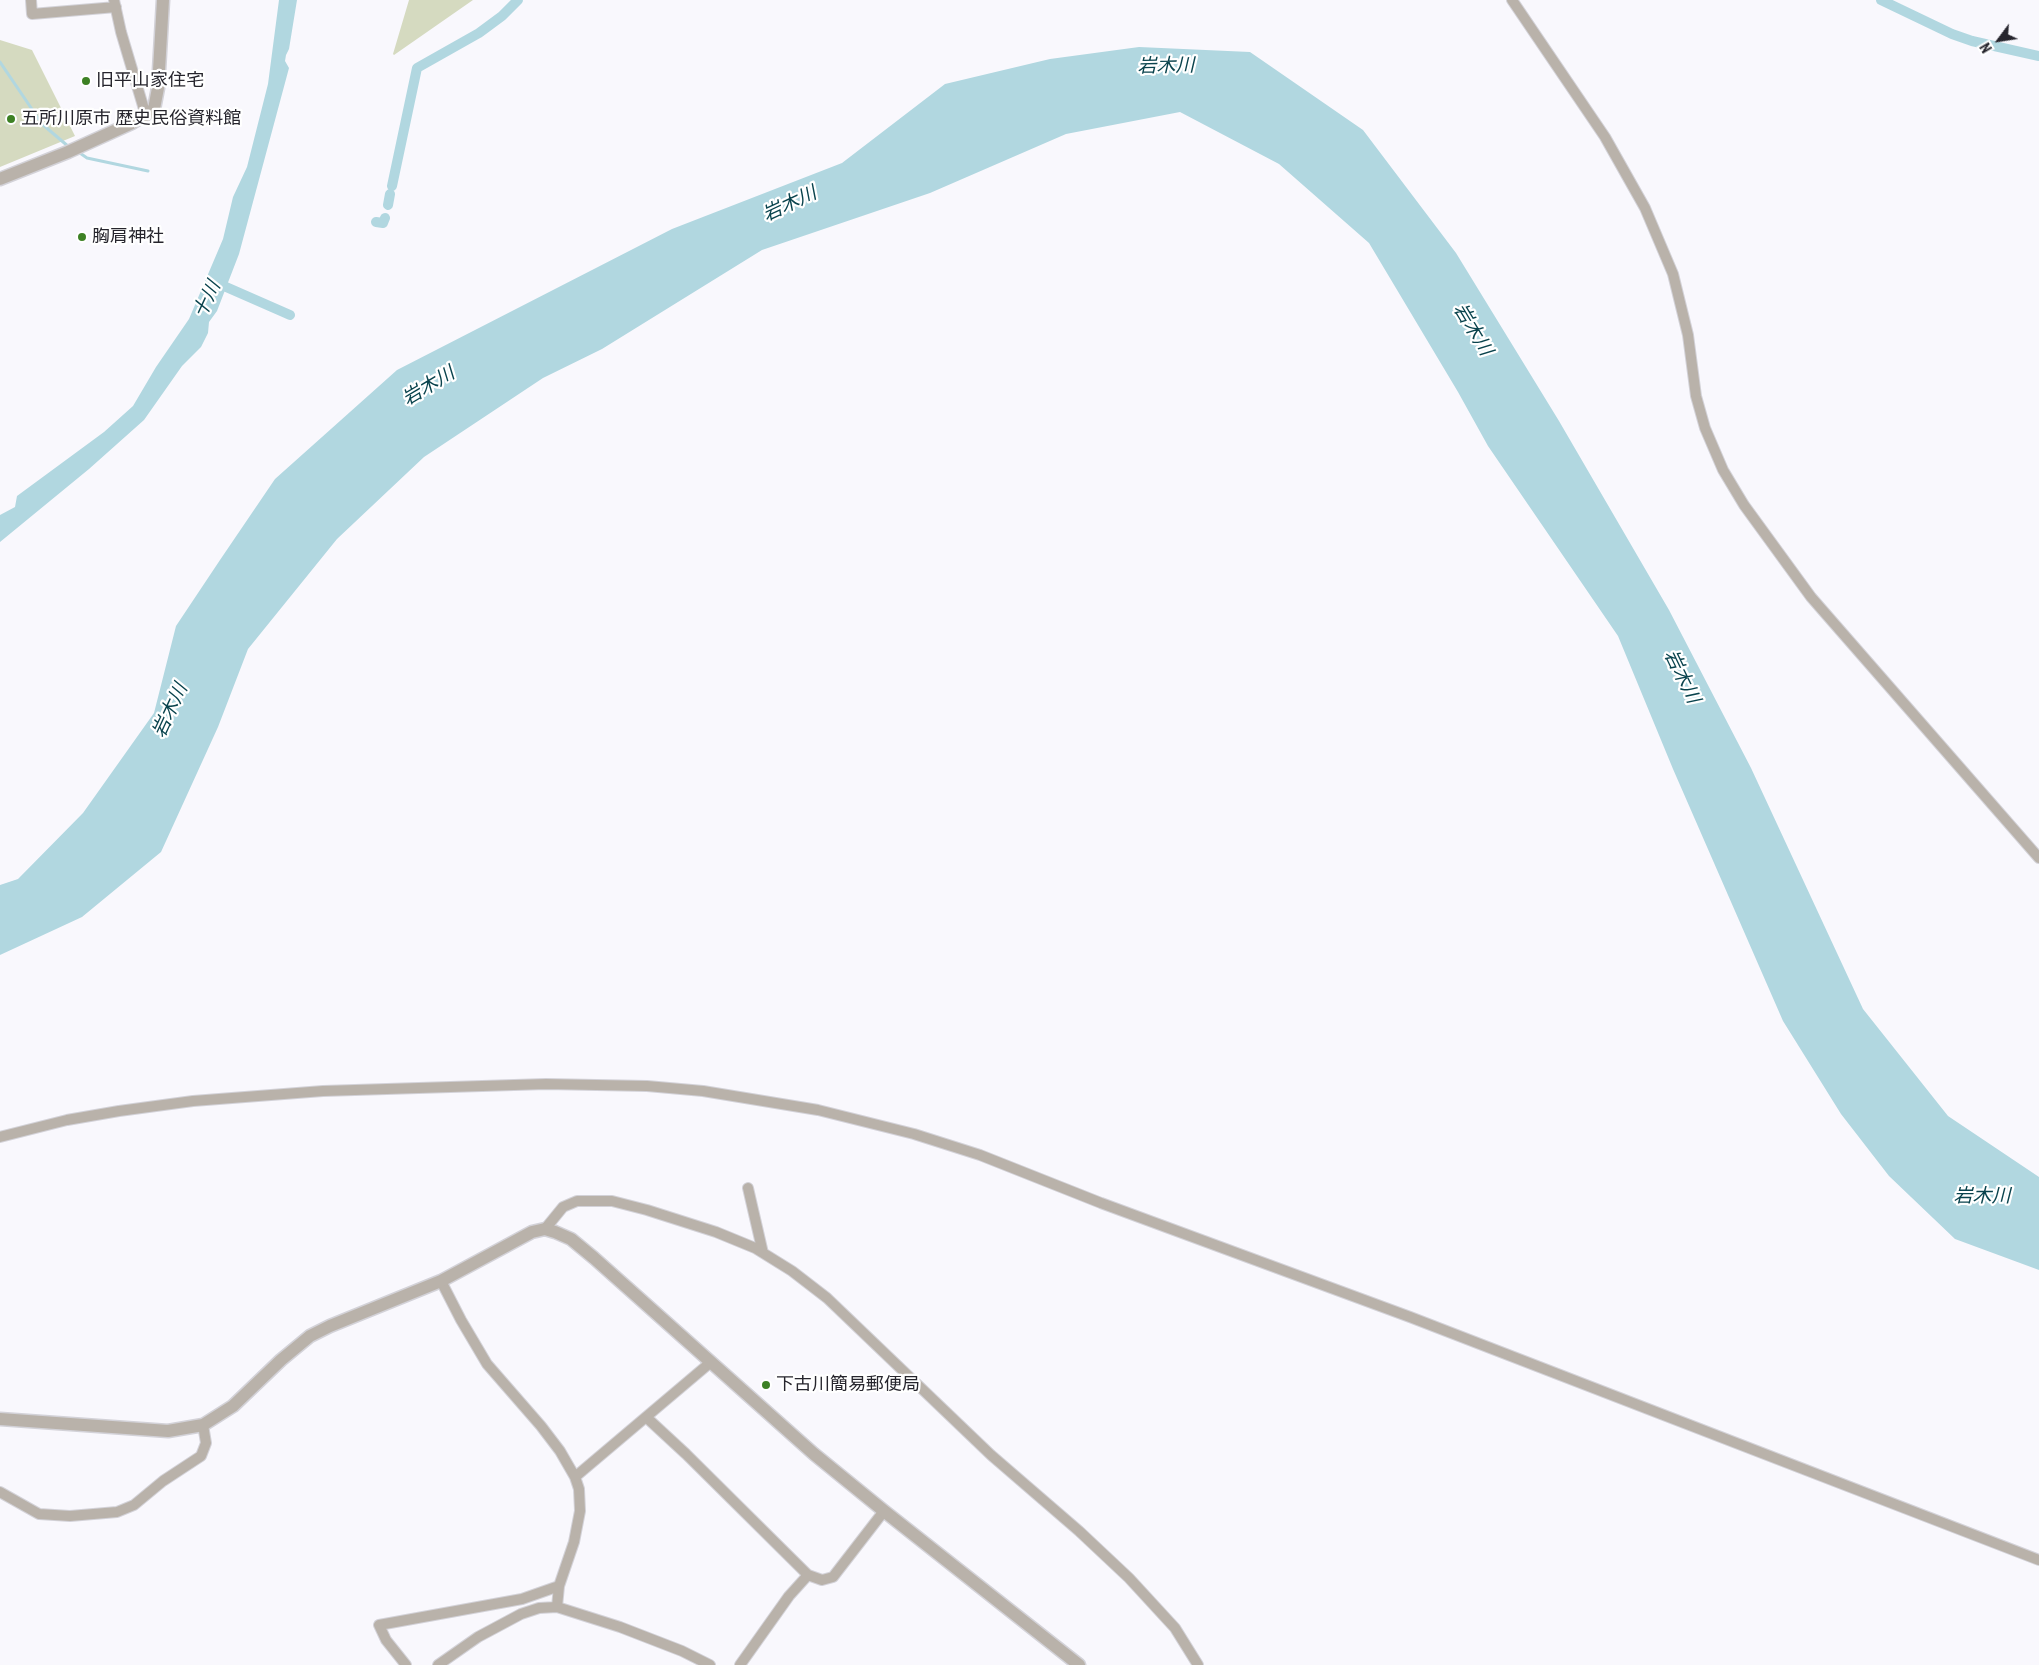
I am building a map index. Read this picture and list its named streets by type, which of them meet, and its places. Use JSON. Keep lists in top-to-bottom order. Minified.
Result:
{"water":["岩木川","十川"],"places":["旧平山家住宅","五所川原市 歴史民俗資料館","胸肩神社","下古川簡易郵便局"],"north":"bottom left"}
